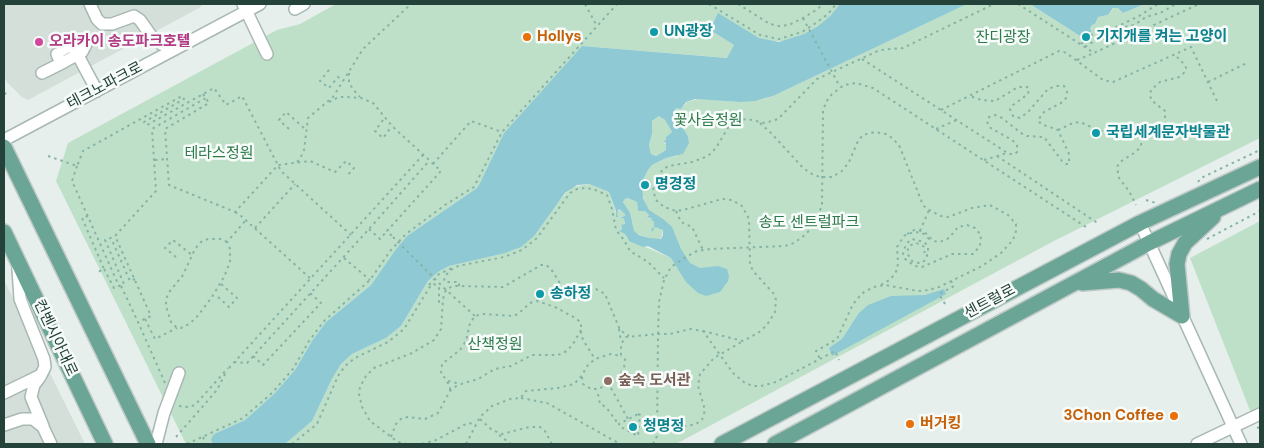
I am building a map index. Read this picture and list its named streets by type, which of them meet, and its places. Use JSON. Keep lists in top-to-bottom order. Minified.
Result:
{"streets":{"main road":["센트럴로","컨벤시아대로"],"street":["테크노파크로"]},"parks":["잔디광장","꽃사슴정원","테라스정원","송도 센트럴파크","산책정원"],"places":["UN광장","Hollys","기지개를 켜는 고양이","오라카이 송도파크호텔","국립세계문자박물관","명경정","송하정","숲속 도서관","3Chon Coffee","버거킹","청명정"]}
